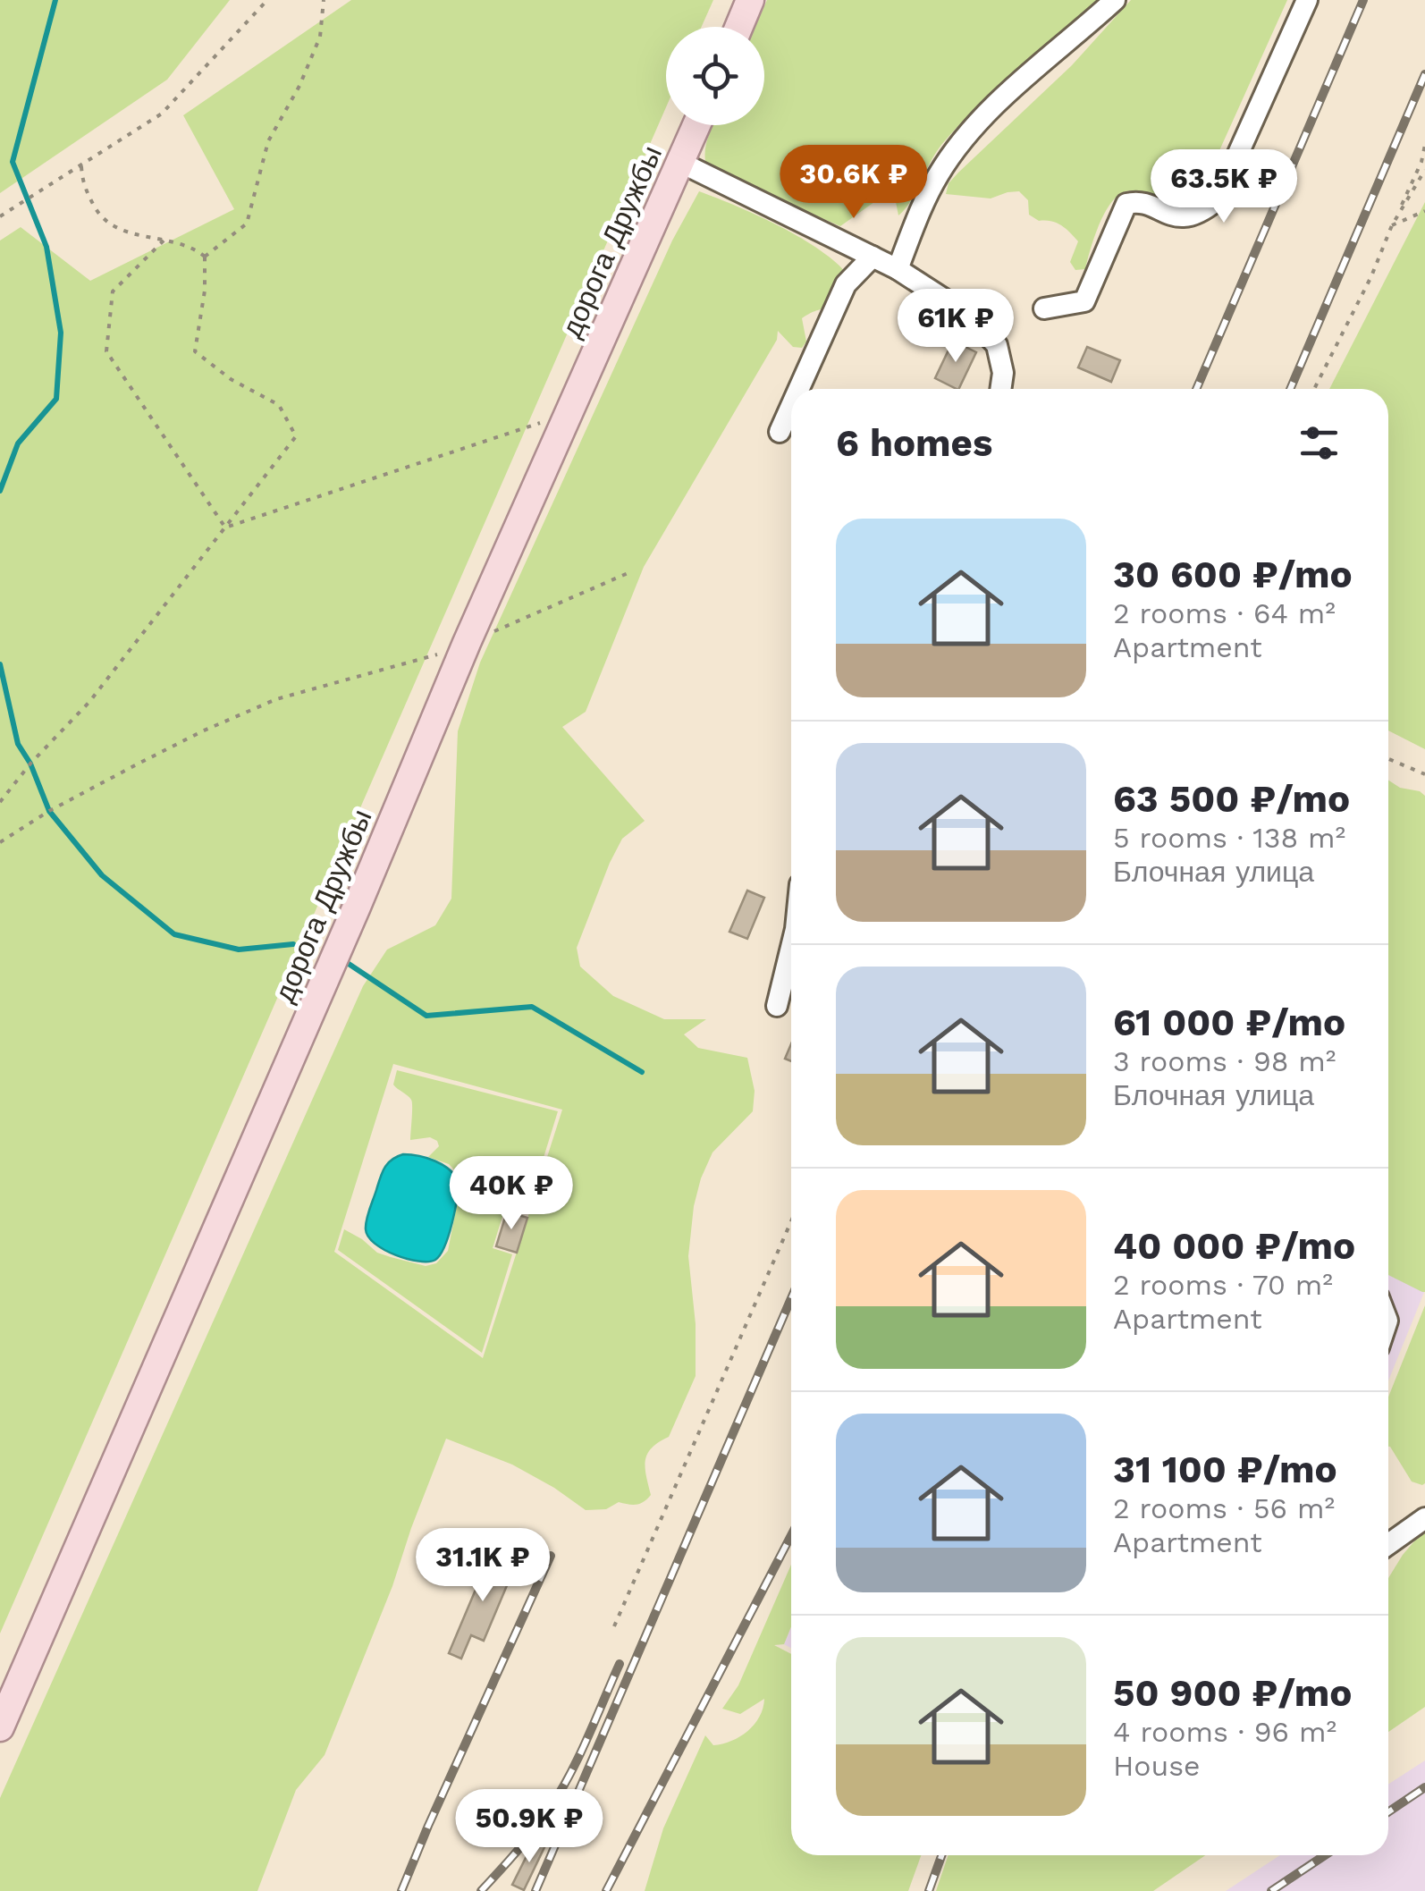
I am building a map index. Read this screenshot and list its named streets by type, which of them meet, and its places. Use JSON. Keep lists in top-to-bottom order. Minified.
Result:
{"streets":{"main road":["дорога Дружбы"]},"page":{"price":["30.6K ₽","63.5K ₽","61K ₽","40K ₽","31.1K ₽","50.9K ₽"],"heading":"6 homes","list":[{"name":"30 600 ₽/mo","note":"2 rooms · 64 m² · Apartment"},{"name":"63 500 ₽/mo","note":"5 rooms · 138 m² · Блочная улица"},{"name":"61 000 ₽/mo","note":"3 rooms · 98 m² · Блочная улица"},{"name":"40 000 ₽/mo","note":"2 rooms · 70 m² · Apartment"},{"name":"31 100 ₽/mo","note":"2 rooms · 56 m² · Apartment"},{"name":"50 900 ₽/mo","note":"4 rooms · 96 m² · House"}]}}
